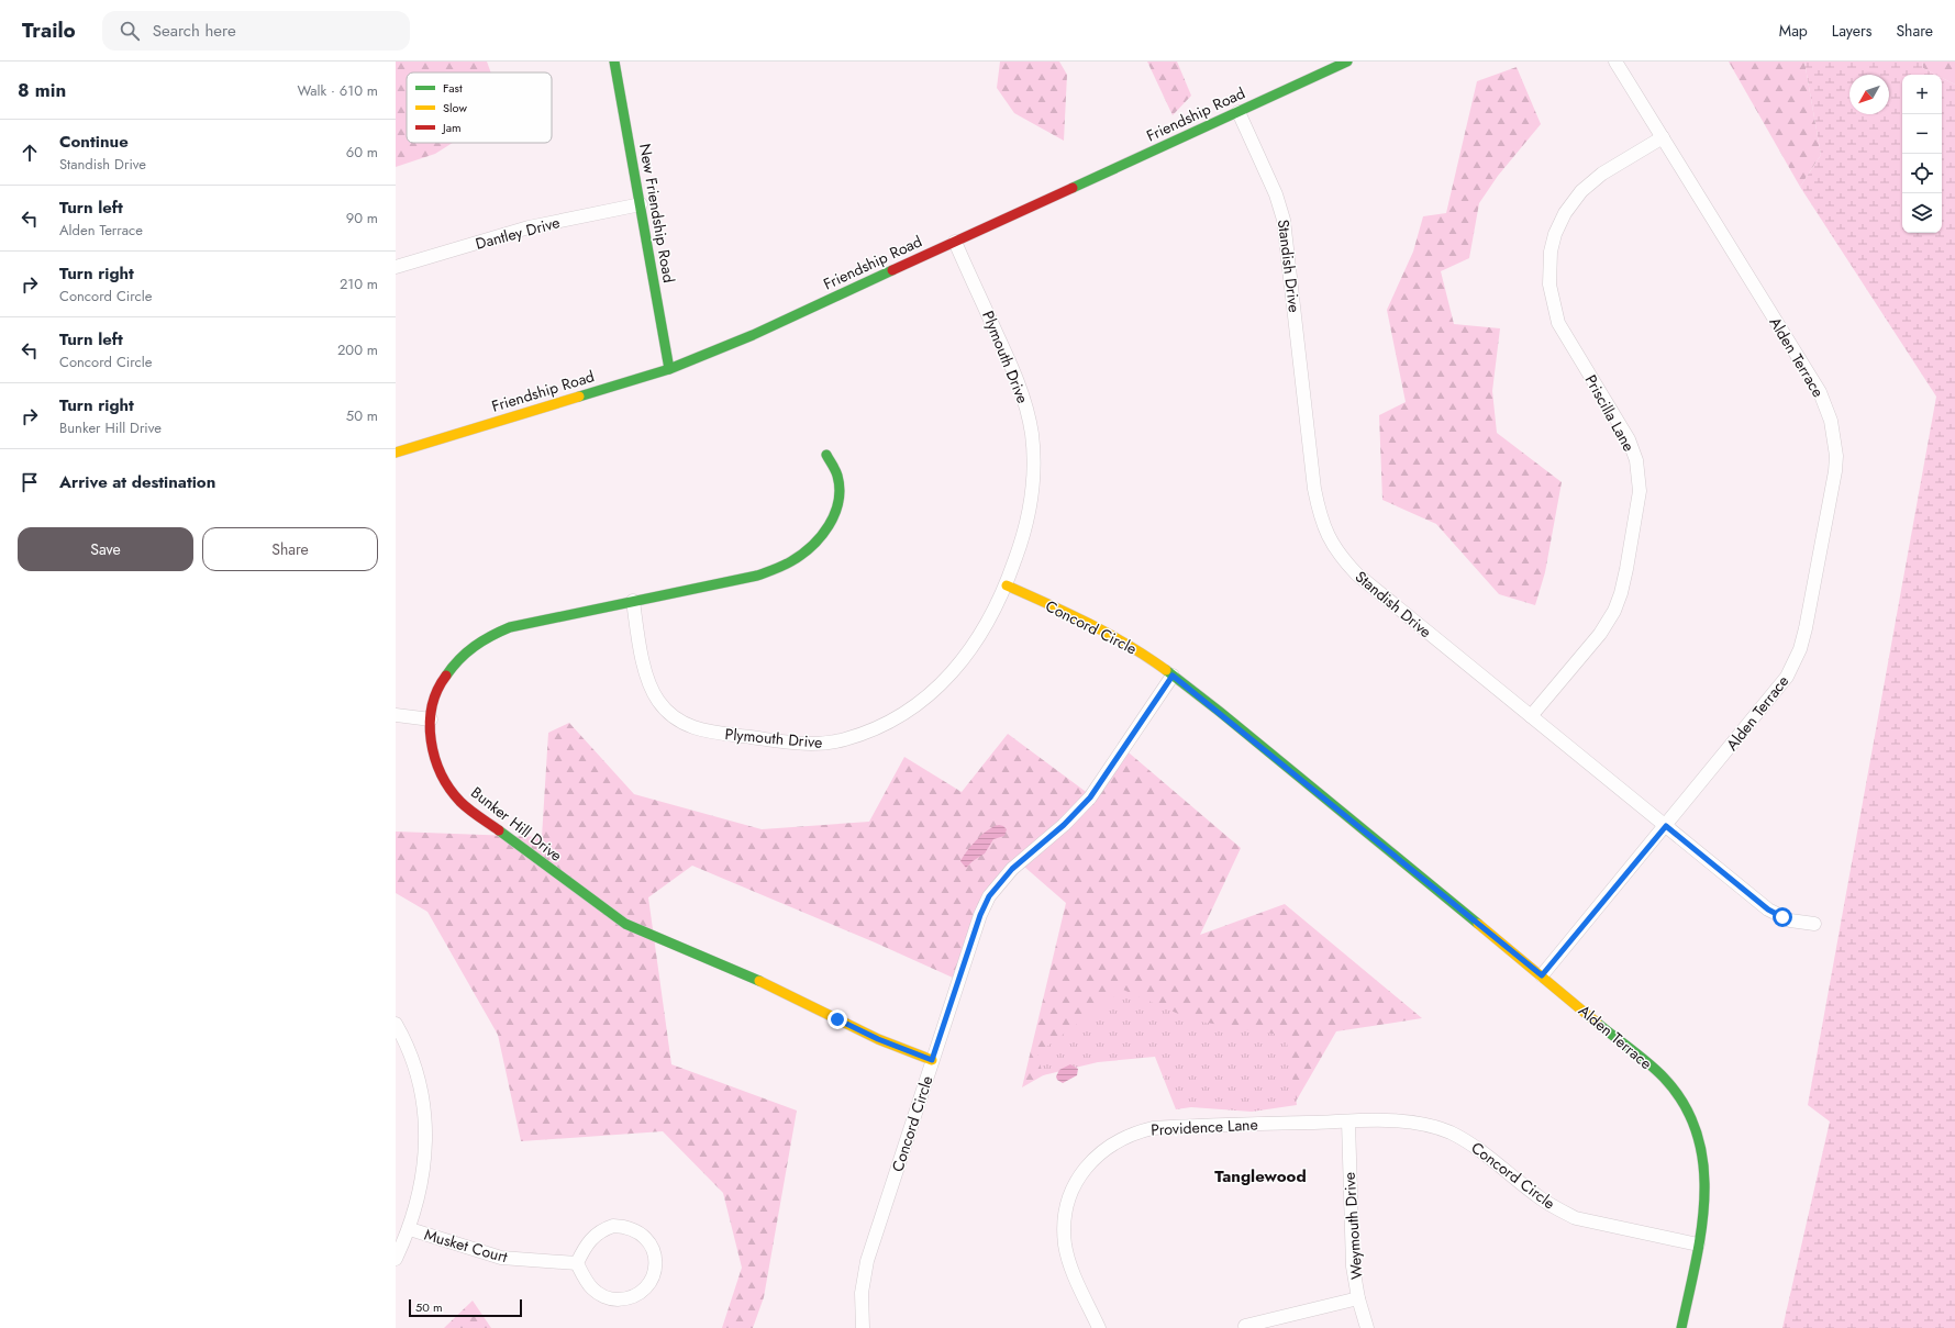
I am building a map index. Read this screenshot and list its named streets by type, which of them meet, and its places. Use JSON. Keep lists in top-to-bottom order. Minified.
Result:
{"streets":{"street":["Friendship Road","New Friendship Road","Dantley Drive","Standish Drive","Plymouth Drive","Alden Terrace","Priscilla Lane","Concord Circle","Bunker Hill Drive","Providence Lane","Weymouth Drive","Musket Court"]},"crossings":[["Friendship Road","New Friendship Road"],["Friendship Road","Standish Drive"],["Friendship Road","Plymouth Drive"],["New Friendship Road","Dantley Drive"],["Standish Drive","Alden Terrace"],["Standish Drive","Priscilla Lane"],["Plymouth Drive","Concord Circle"],["Plymouth Drive","Bunker Hill Drive"],["Alden Terrace","Priscilla Lane"],["Alden Terrace","Concord Circle"],["Concord Circle","Bunker Hill Drive"],["Concord Circle","Providence Lane"],["Concord Circle","Weymouth Drive"],["Providence Lane","Weymouth Drive"]],"districts":["Tanglewood"],"legend":["Fast","Slow","Jam"],"scale_bar":"50 m","north":"bottom left","page":{"header":"Trailo","search":"Search here","nav":["Map","Layers","Share"],"heading":["8 min","Walk · 610 m"],"map_buttons":["+","−"],"list":[["Continue","Standish Drive","60 m"],["Turn left","Alden Terrace","90 m"],["Turn right","Concord Circle","210 m"],["Turn left","Concord Circle","200 m"],["Turn right","Bunker Hill Drive","50 m"],"Arrive at destination"],"buttons":["Save","Share"],"scale":"50 m"}}
